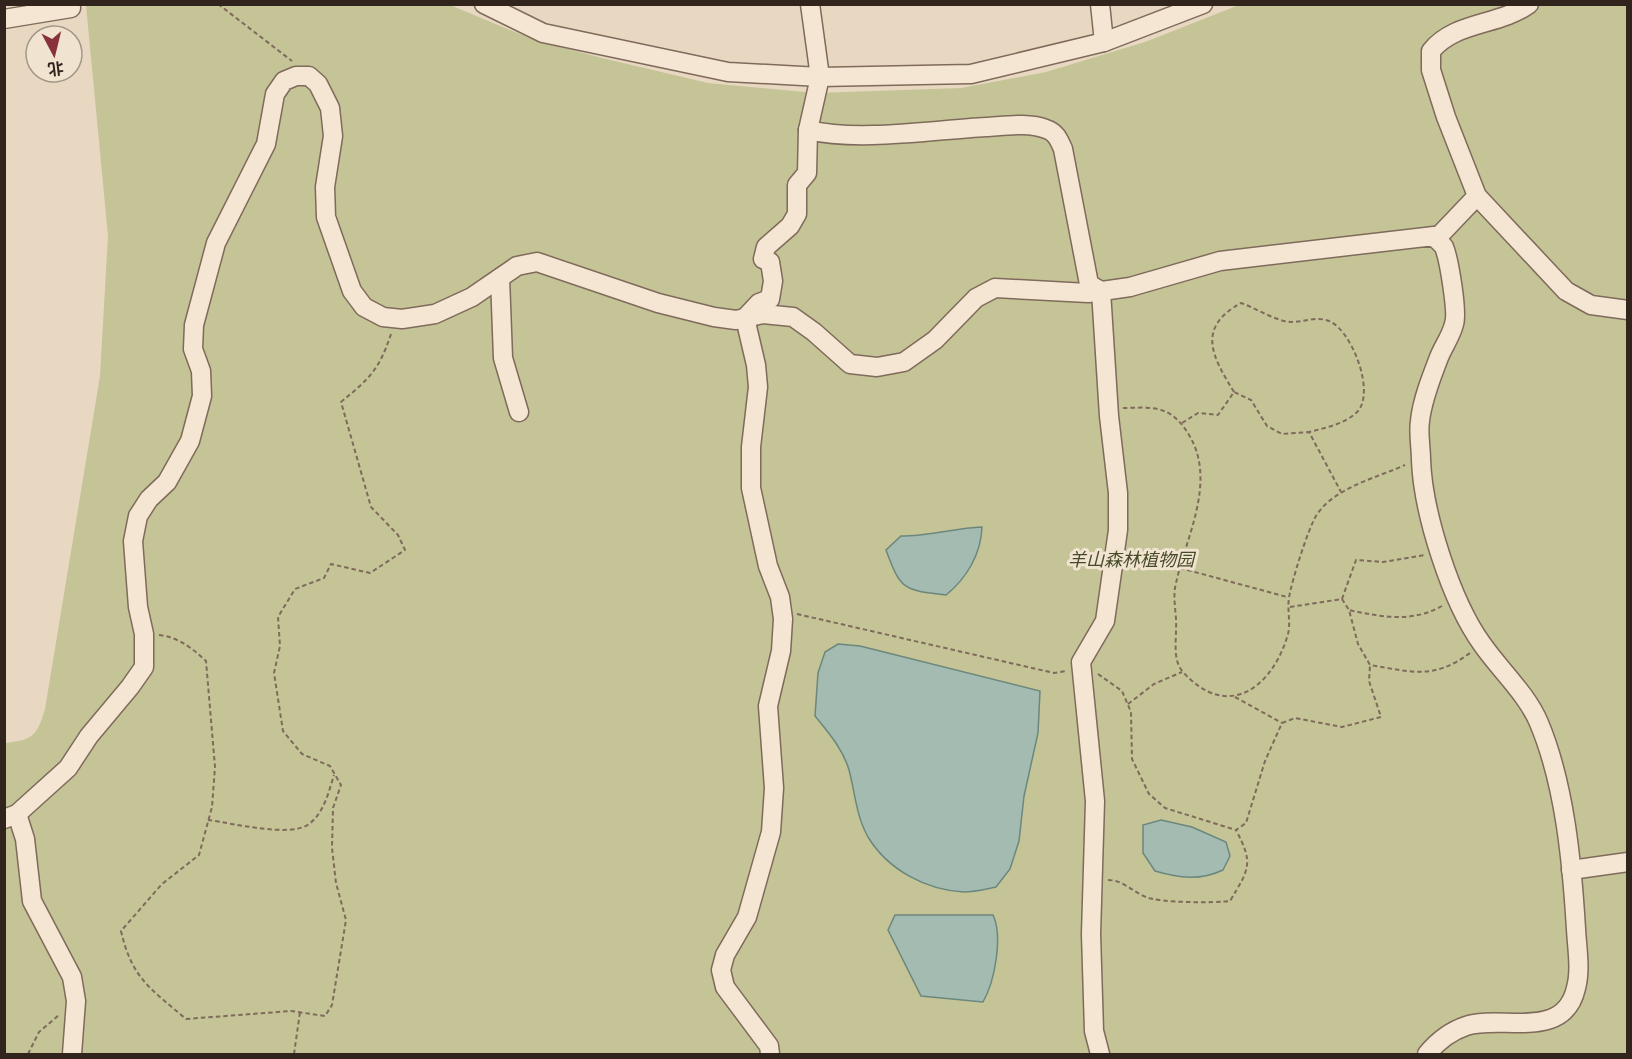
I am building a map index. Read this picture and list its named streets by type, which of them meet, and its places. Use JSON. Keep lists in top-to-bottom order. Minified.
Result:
{"parks":["羊山森林植物园"],"north":"bottom"}
